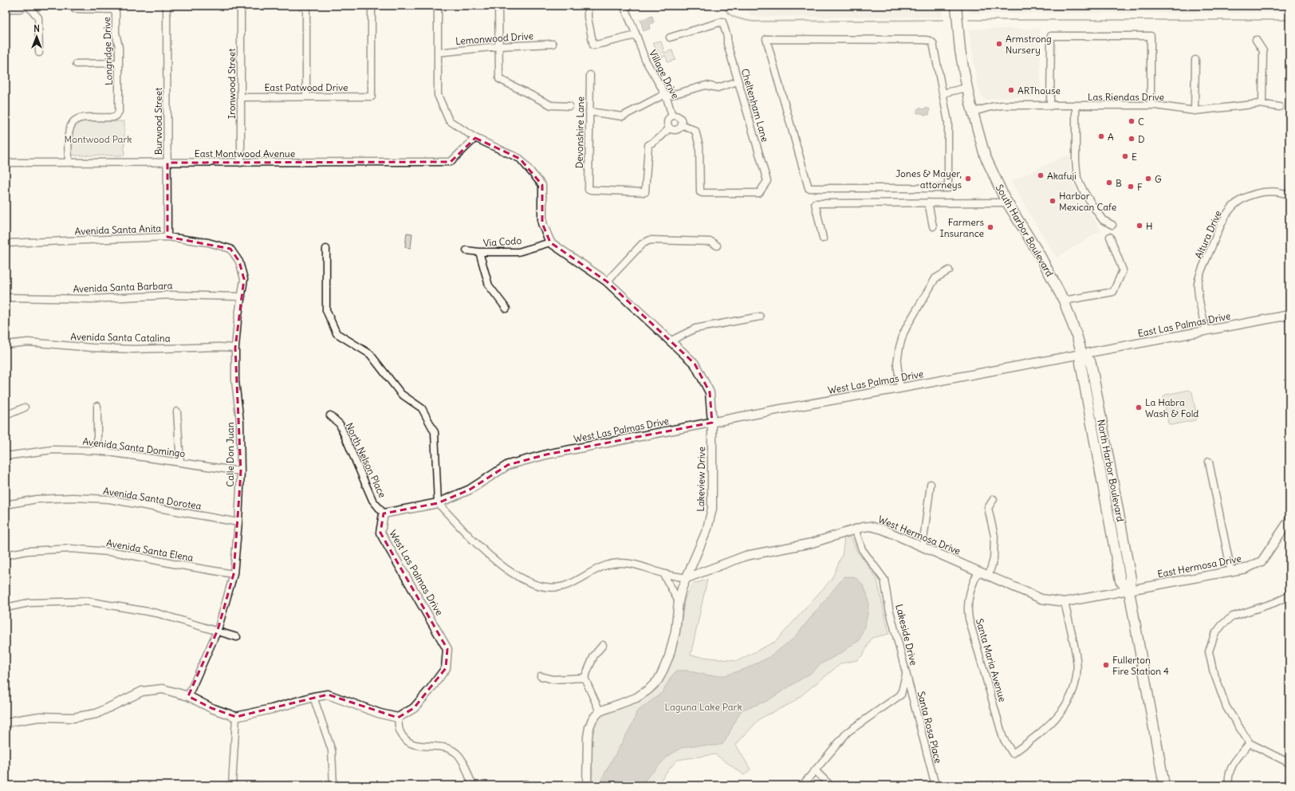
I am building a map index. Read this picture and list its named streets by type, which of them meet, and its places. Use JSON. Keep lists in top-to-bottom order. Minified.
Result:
{"streets":{"main road":["South Harbor Boulevard","North Harbor Boulevard"],"street":["Lemonwood Drive","Longridge Drive","Village Drive","Ironwood Street","East Patwood Drive","Las Riendas Drive","Cheltenham Lane","Burwood Street","Devonshire Lane","East Montwood Avenue","Avenida Santa Anita","Altura Drive","Via Codo","Avenida Santa Barbara","East Las Palmas Drive","Avenida Santa Catalina","West Las Palmas Drive","Avenida Santa Domingo","Calle Don Juan","North Nelson Place","Lakeview Drive","Avenida Santa Dorotea","West Hermosa Drive","Avenida Santa Elena","East Hermosa Drive","Lakeside Drive","Santa Maria Avenue","Santa Rosa Place"]},"crossings":[["Longridge Drive","East Montwood Avenue"],["Village Drive","Cheltenham Lane"],["Village Drive","Devonshire Lane"],["Ironwood Street","East Patwood Drive"],["Ironwood Street","East Montwood Avenue"],["Las Riendas Drive","South Harbor Boulevard"],["Cheltenham Lane","Devonshire Lane"],["Burwood Street","East Montwood Avenue"],["Burwood Street","Avenida Santa Anita"],["Avenida Santa Anita","Calle Don Juan"],["South Harbor Boulevard","North Harbor Boulevard"],["Altura Drive","East Las Palmas Drive"],["Via Codo","Lakeview Drive"],["Avenida Santa Barbara","Calle Don Juan"],["East Las Palmas Drive","West Las Palmas Drive"],["East Las Palmas Drive","North Harbor Boulevard"],["Avenida Santa Catalina","Calle Don Juan"],["West Las Palmas Drive","North Nelson Place"],["West Las Palmas Drive","North Harbor Boulevard"],["West Las Palmas Drive","Lakeview Drive"],["Avenida Santa Domingo","Calle Don Juan"],["Calle Don Juan","Avenida Santa Dorotea"],["Calle Don Juan","Avenida Santa Elena"],["North Harbor Boulevard","West Hermosa Drive"],["North Harbor Boulevard","East Hermosa Drive"],["Lakeview Drive","West Hermosa Drive"],["West Hermosa Drive","East Hermosa Drive"],["West Hermosa Drive","Lakeside Drive"],["West Hermosa Drive","Santa Maria Avenue"],["Lakeside Drive","Santa Rosa Place"]],"parks":["Montwood Park","Laguna Lake Park"],"places":["Armstrong Nursery","ARThouse","C","A","D","E","Akafuji","Jones & Mayer, attorneys","G","B","F","Harbor Mexican Cafe","H","Farmers Insurance","La Habra Wash & Fold","Fullerton Fire Station 4"],"north":"top"}
